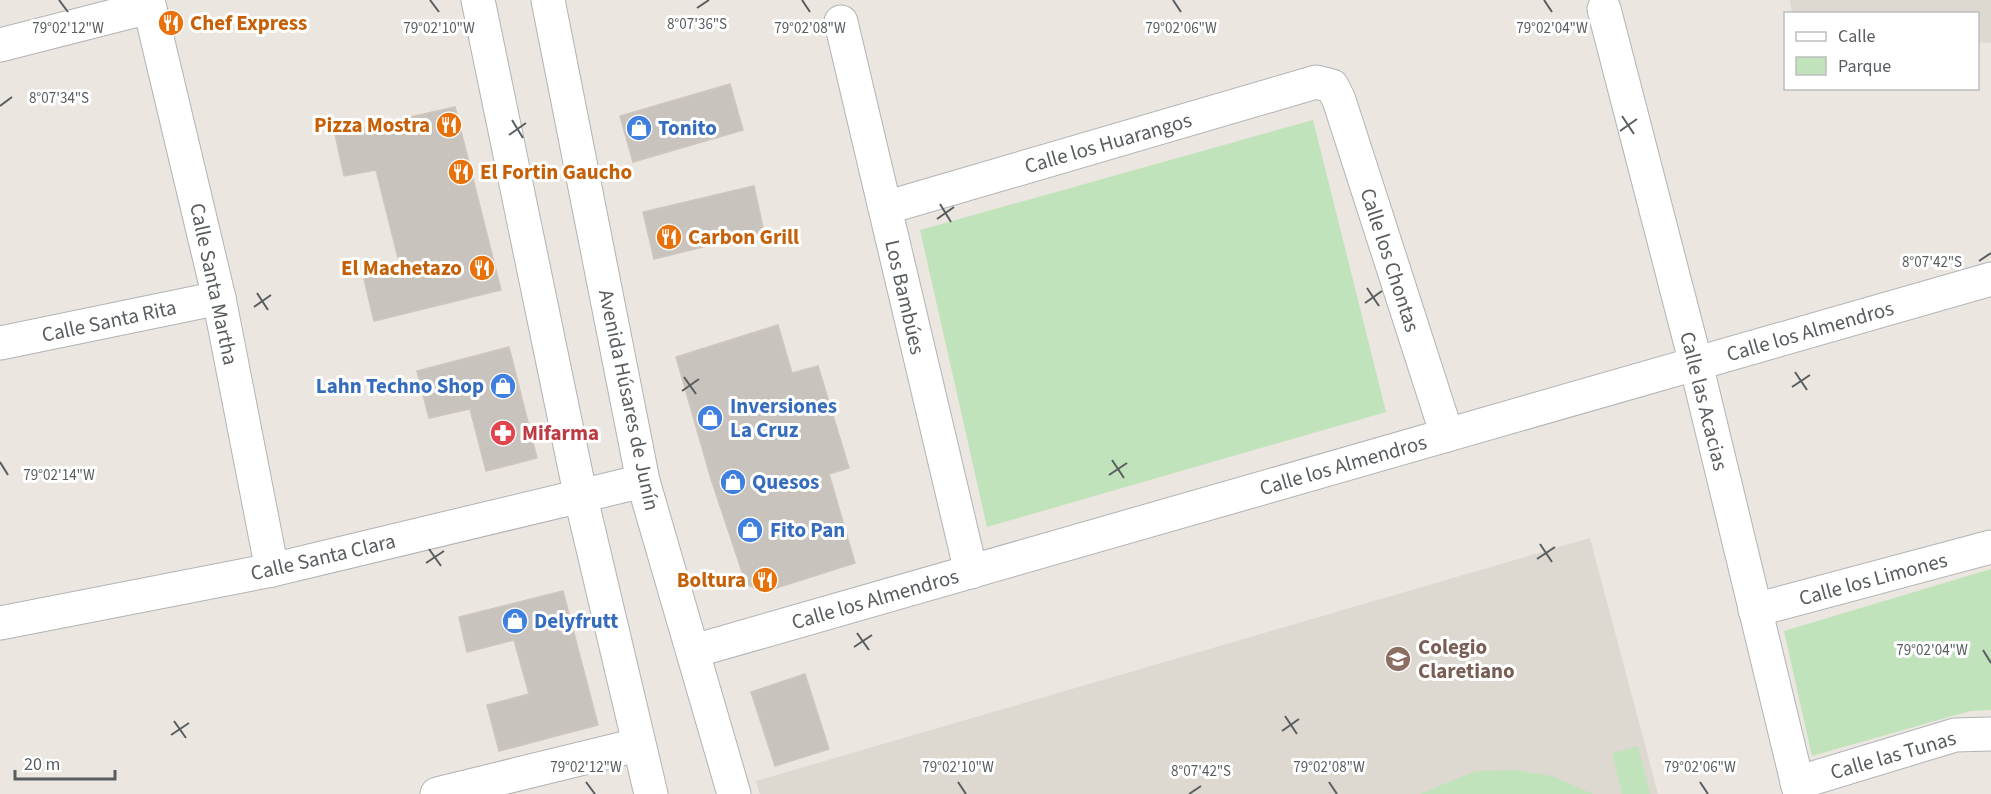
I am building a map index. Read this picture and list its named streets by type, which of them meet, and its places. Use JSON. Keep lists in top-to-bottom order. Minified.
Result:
{"streets":{"street":["Calle los Huarangos","Calle los Chontas","Calle Santa Martha","Los Bambúes","Calle Santa Rita","Calle los Almendros","Avenida Húsares de Junín","Calle las Acacias","Calle Santa Clara","Calle los Limones","Calle las Tunas"]},"crossings":[["Calle los Huarangos","Calle los Chontas"],["Calle los Huarangos","Los Bambúes"],["Calle los Chontas","Calle los Almendros"],["Calle Santa Martha","Calle Santa Rita"],["Calle Santa Martha","Calle Santa Clara"],["Los Bambúes","Calle los Almendros"],["Calle los Almendros","Avenida Húsares de Junín"],["Calle los Almendros","Calle las Acacias"],["Avenida Húsares de Junín","Calle Santa Clara"],["Calle las Acacias","Calle los Limones"],["Calle las Acacias","Calle las Tunas"]],"places":{"restaurant":["Chef Express","Pizza Mostra","El Fortin Gaucho","Carbon Grill","El Machetazo","Boltura"],"shop":["Tonito","Lahn Techno Shop","Inversiones La Cruz","Quesos","Fito Pan","Delyfrutt"],"pharmacy":["Mifarma"],"school or university":["Colegio Claretiano"]},"legend":["Calle","Parque"],"scale_bar":"20 m","coordinates":["8°07'36\"S","79°02'12\"W","79°02'10\"W","79°02'08\"W","79°02'06\"W","79°02'04\"W","8°07'34\"S","8°07'42\"S","79°02'14\"W"]}
